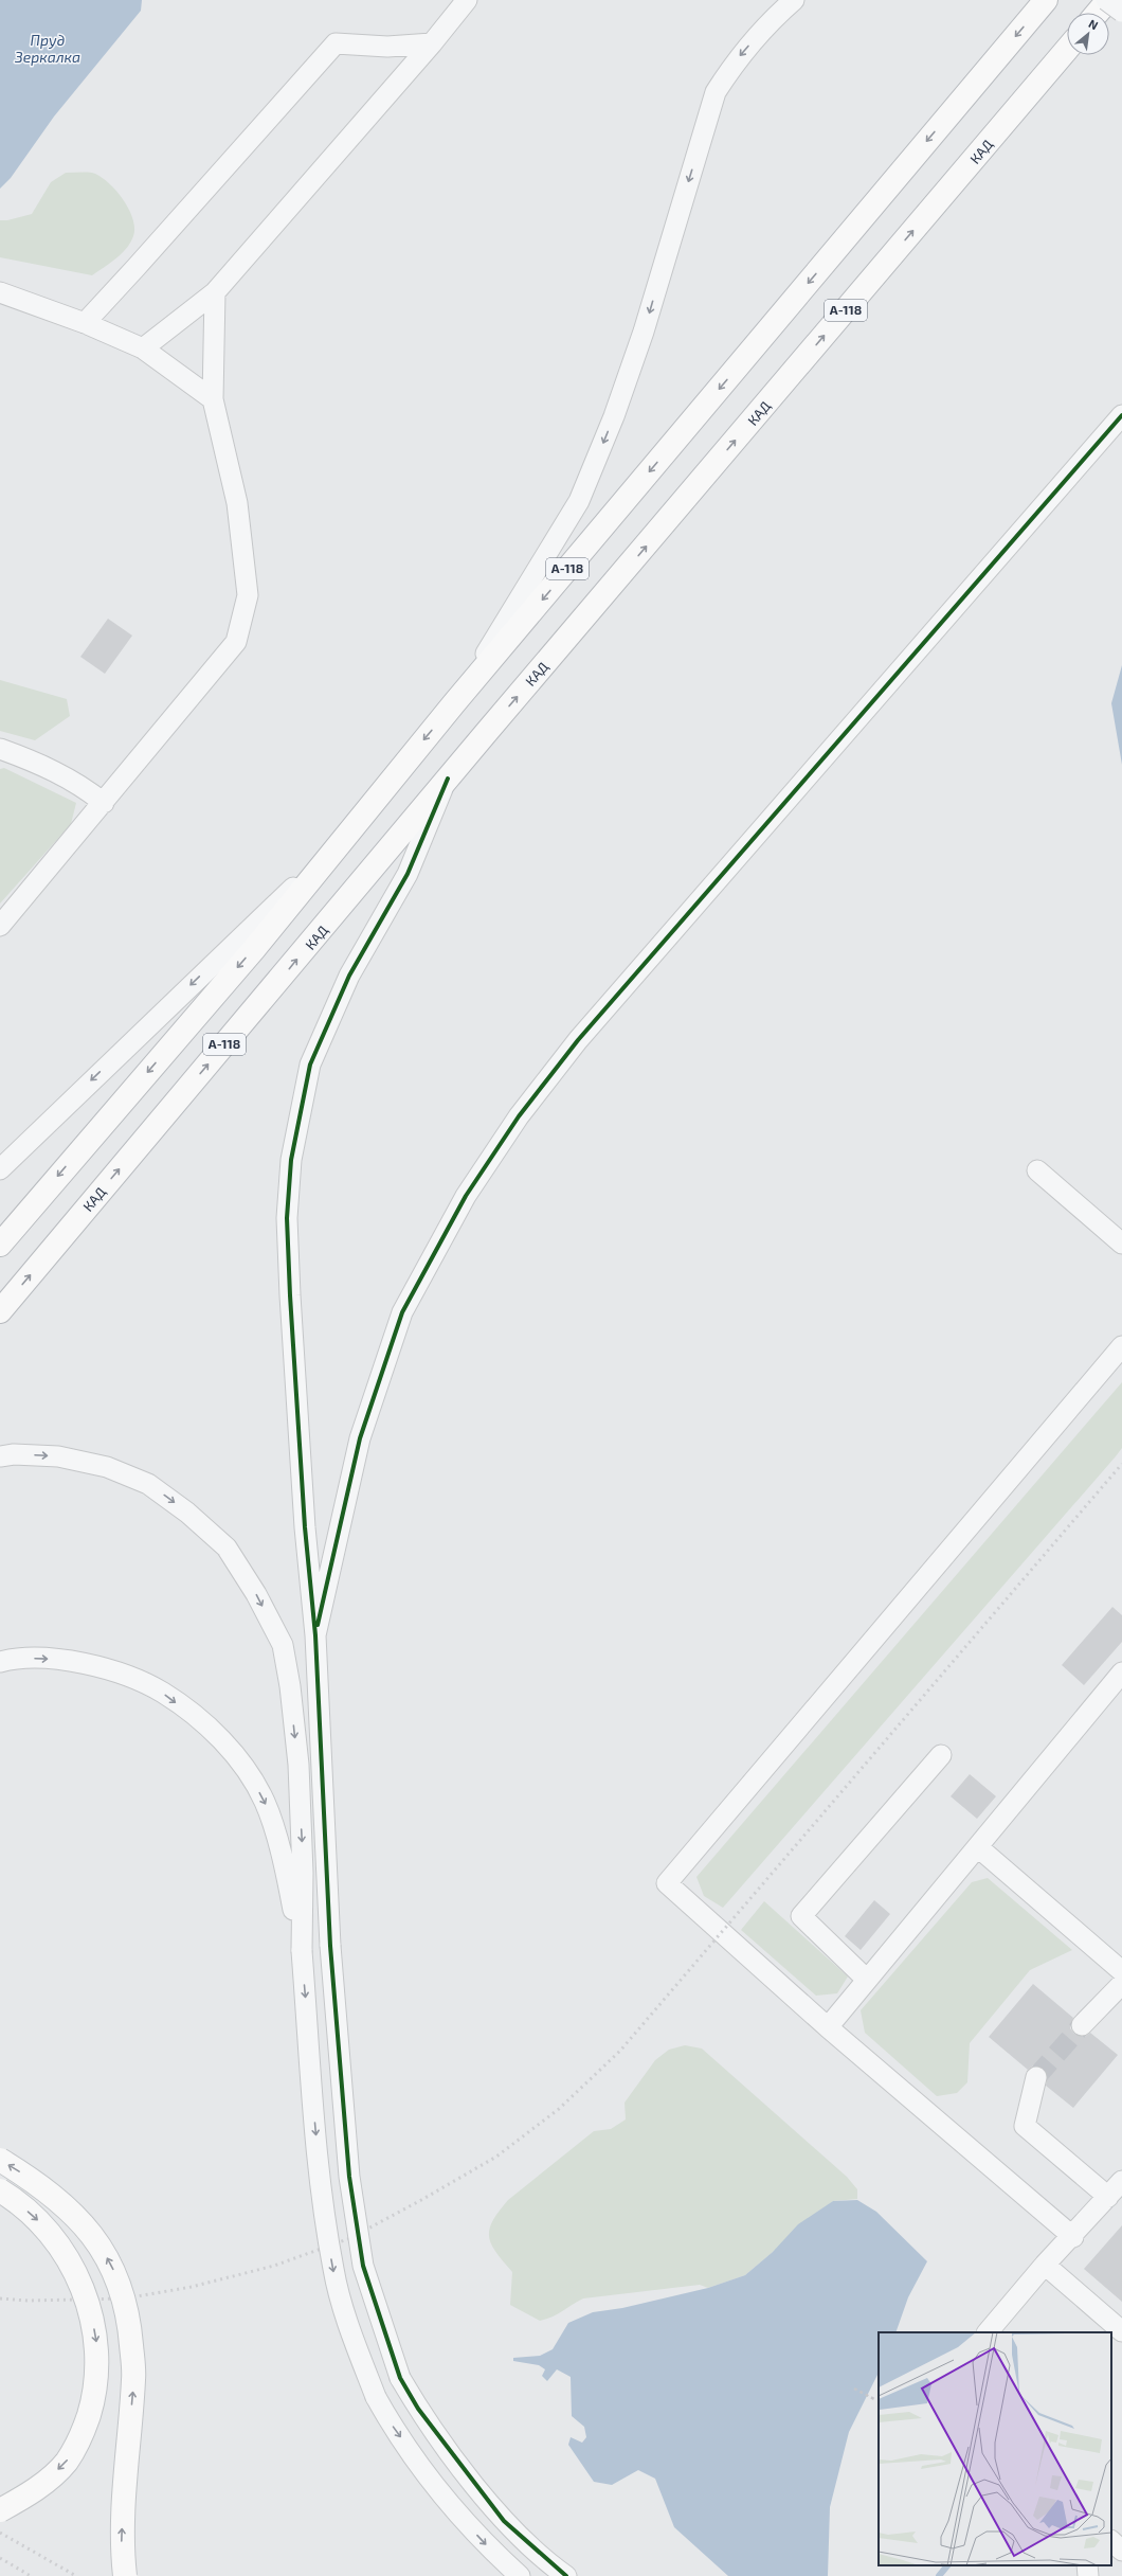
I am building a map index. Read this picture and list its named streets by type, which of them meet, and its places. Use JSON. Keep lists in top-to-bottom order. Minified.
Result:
{"streets":{"main road":["КАД","А-118"]},"water":["Пруд Зеркалка"],"north":"top right"}
